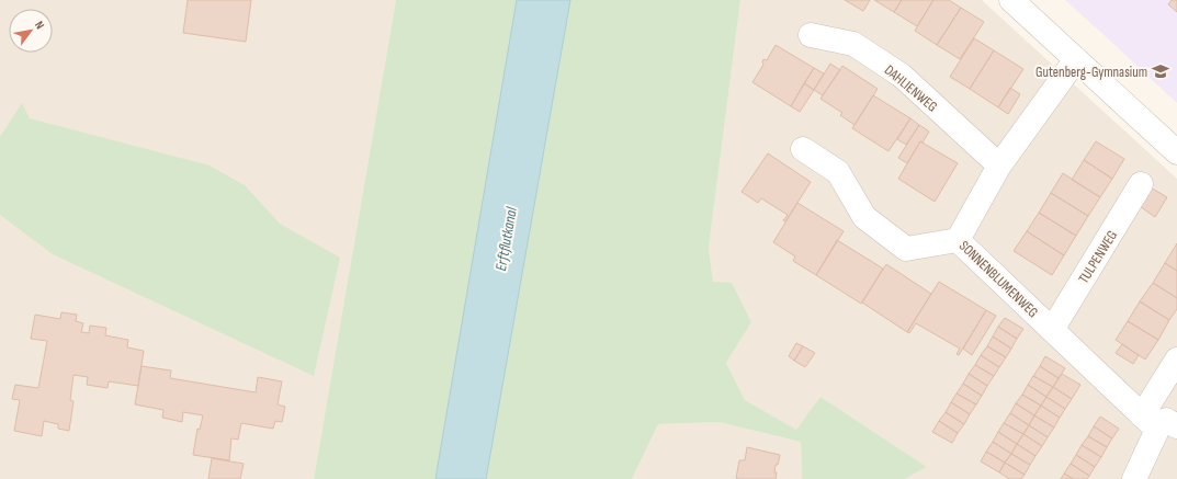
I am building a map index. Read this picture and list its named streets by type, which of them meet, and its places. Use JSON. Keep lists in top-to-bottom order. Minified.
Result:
{"streets":{"street":["DAHLIENWEG","TULPENWEG","SONNENBLUMENWEG"]},"crossings":[["DAHLIENWEG","SONNENBLUMENWEG"],["TULPENWEG","SONNENBLUMENWEG"]],"water":["Erftflutkanal"],"places":{"school or university":["Gutenberg-Gymnasium"]},"north":"top right"}
